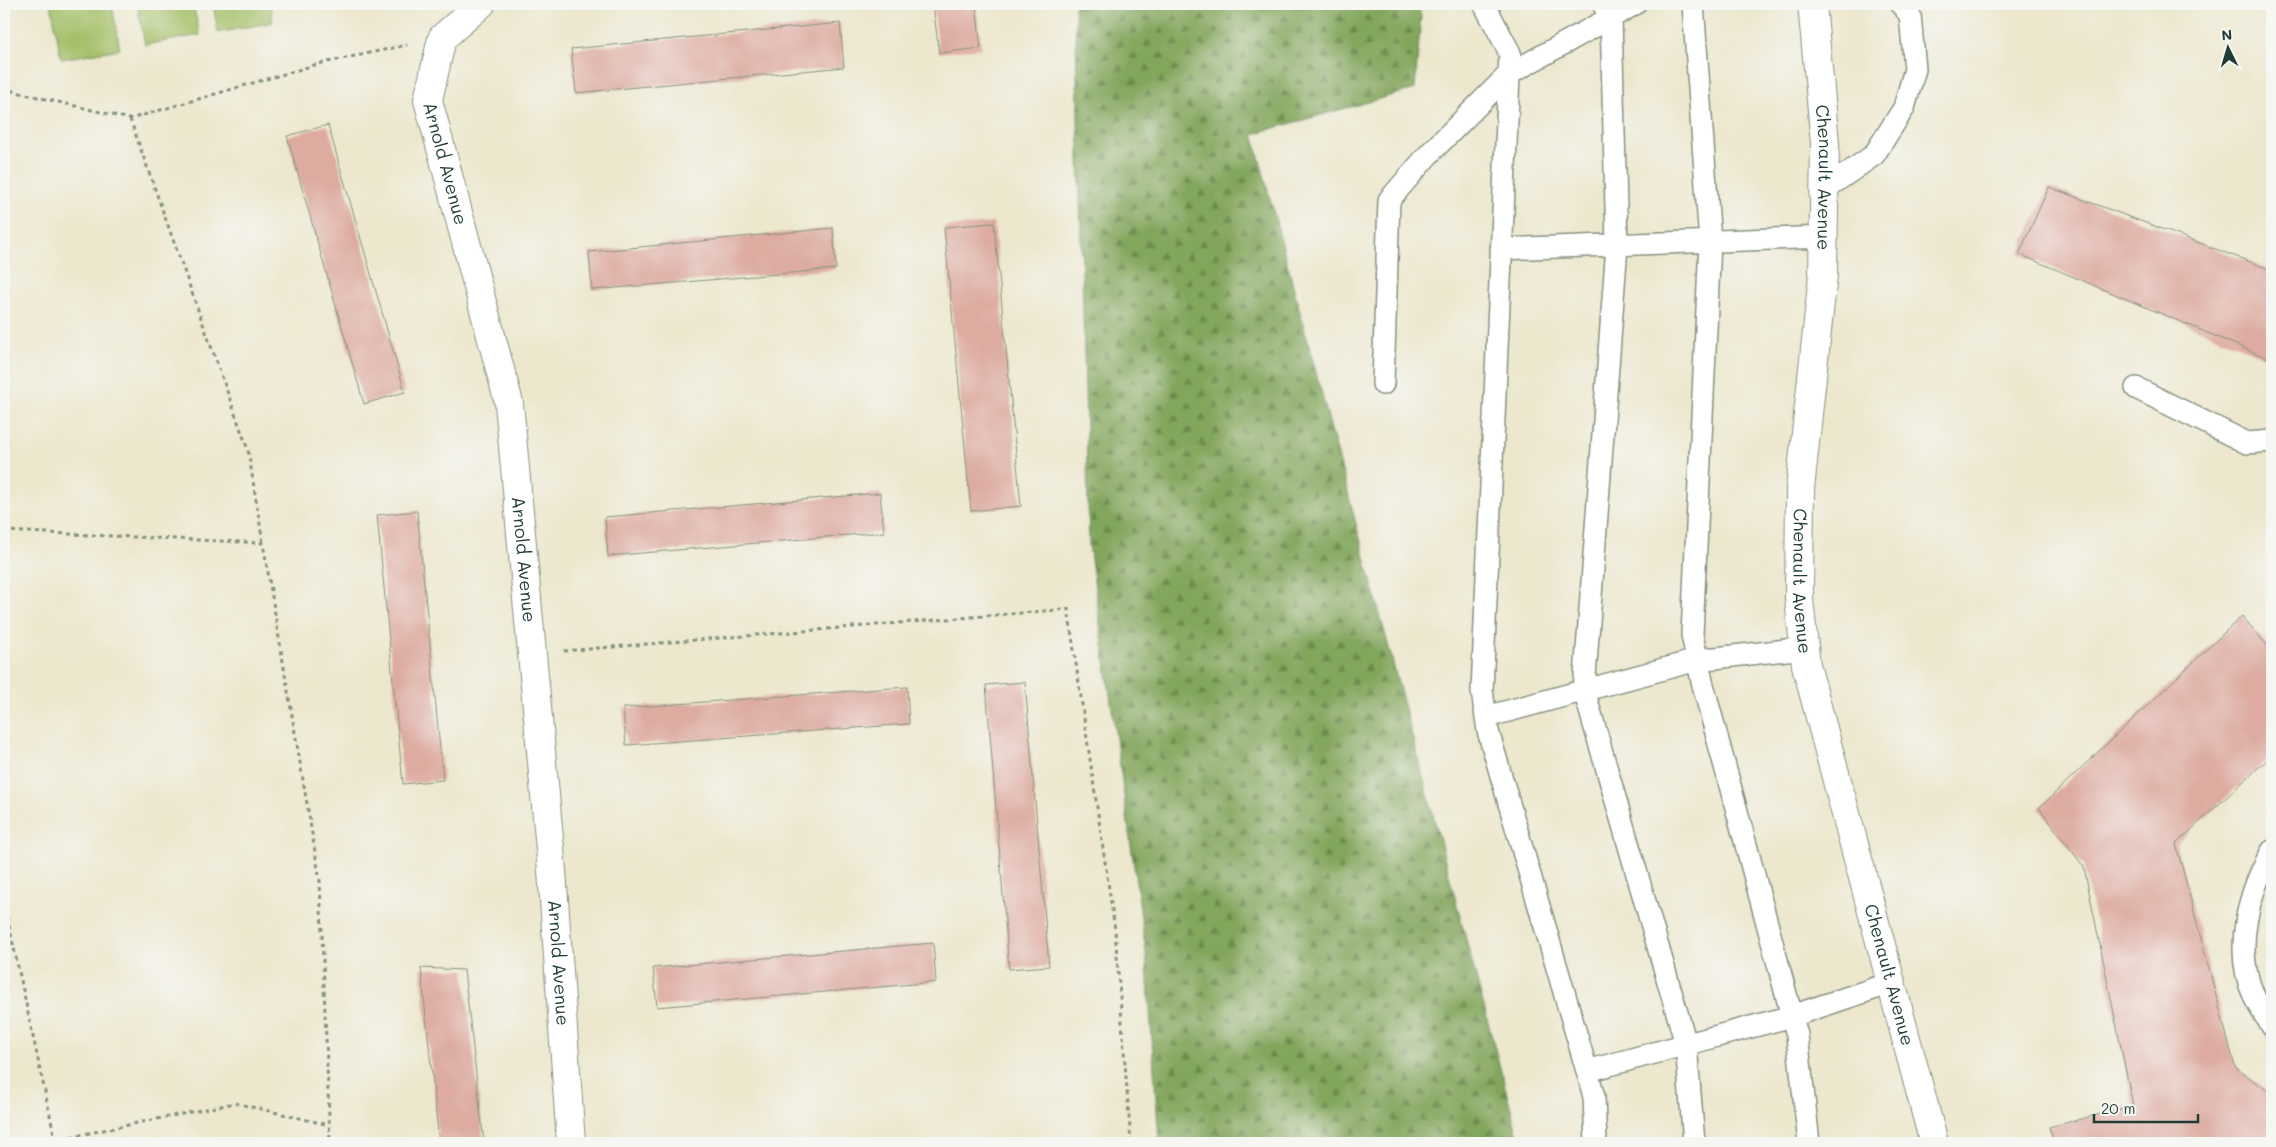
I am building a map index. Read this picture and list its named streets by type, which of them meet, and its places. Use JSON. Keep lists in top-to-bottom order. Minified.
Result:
{"streets":{"street":["Arnold Avenue","Chenault Avenue"]},"scale_bar":"20 m","north":"top"}
